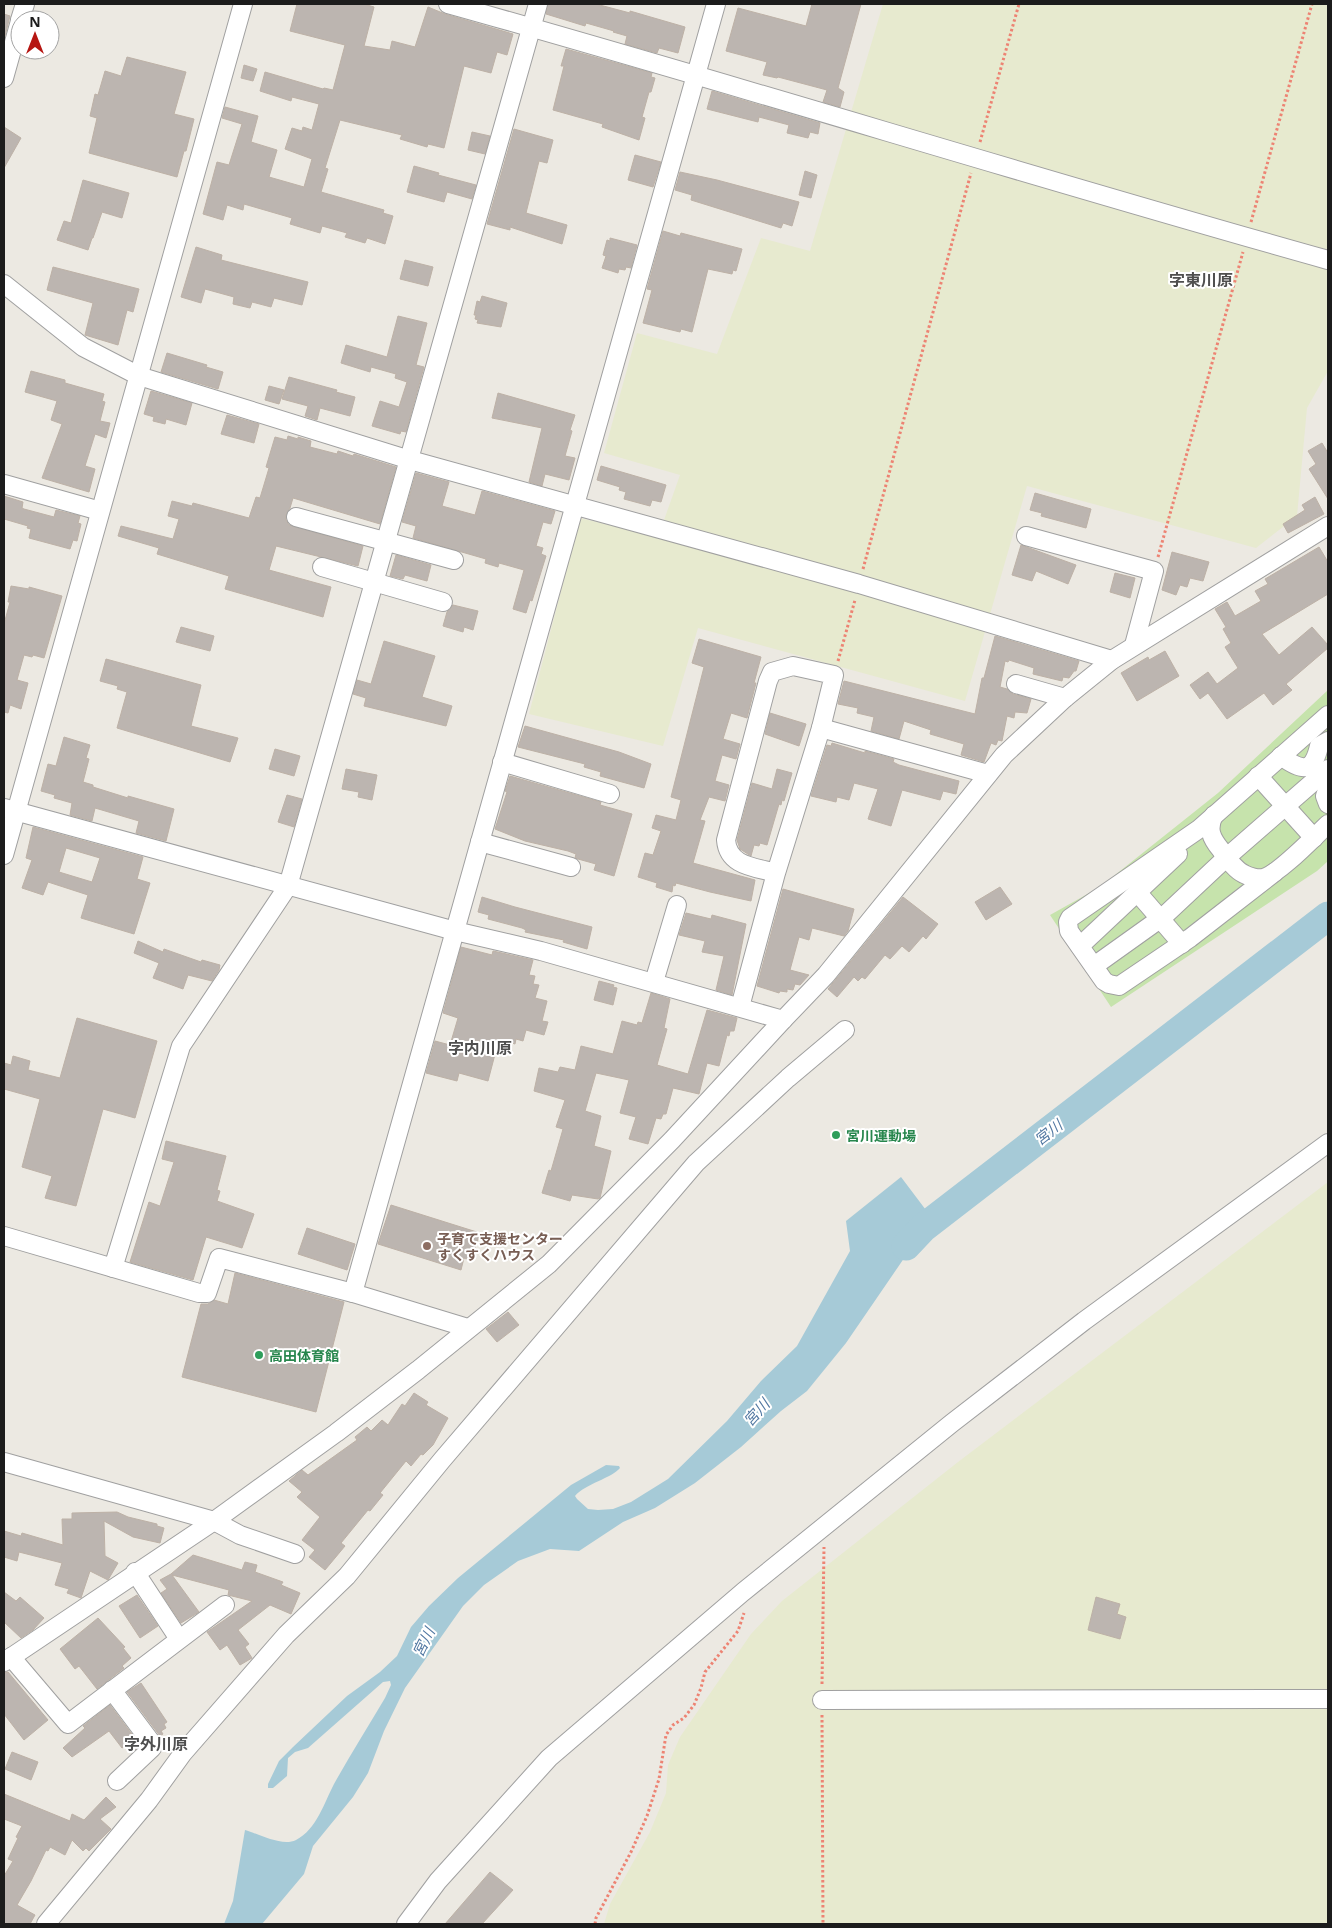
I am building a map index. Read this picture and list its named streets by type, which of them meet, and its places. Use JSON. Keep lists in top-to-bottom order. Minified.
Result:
{"districts":["字東川原","字内川原","字外川原"],"water":["宮川"],"places":["宮川運動場","子育て支援センター すくすくハウス","高田体育館"],"north":"top"}
